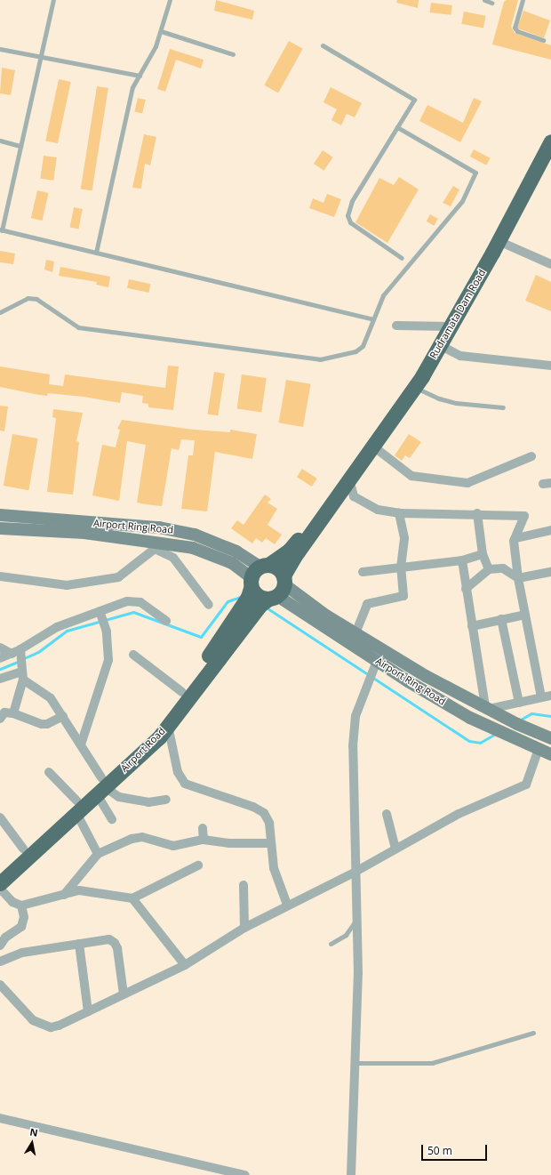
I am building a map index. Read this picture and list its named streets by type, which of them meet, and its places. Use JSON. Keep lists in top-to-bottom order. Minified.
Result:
{"streets":{"highway":["Rudramata Dam Road","Airport Road"],"main road":["Airport Ring Road"]},"crossings":[["Rudramata Dam Road","Airport Road"],["Airport Ring Road","Airport Road"]],"scale_bar":"50 m","north":"top"}
